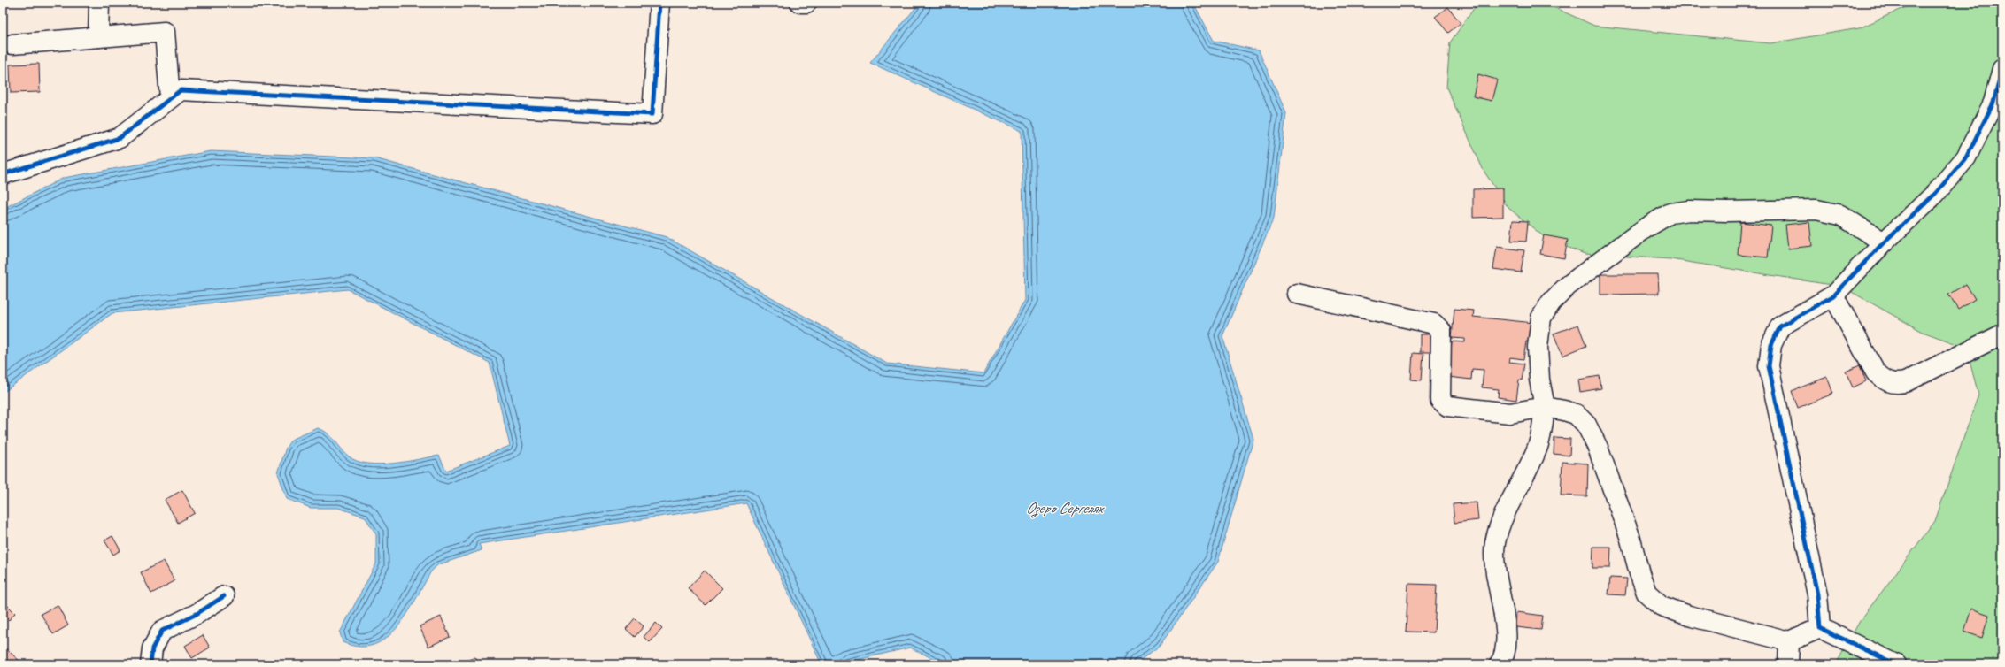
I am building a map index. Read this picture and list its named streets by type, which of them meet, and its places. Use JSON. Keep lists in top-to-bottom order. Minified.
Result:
{"water":["Озеро Сергелях"]}
